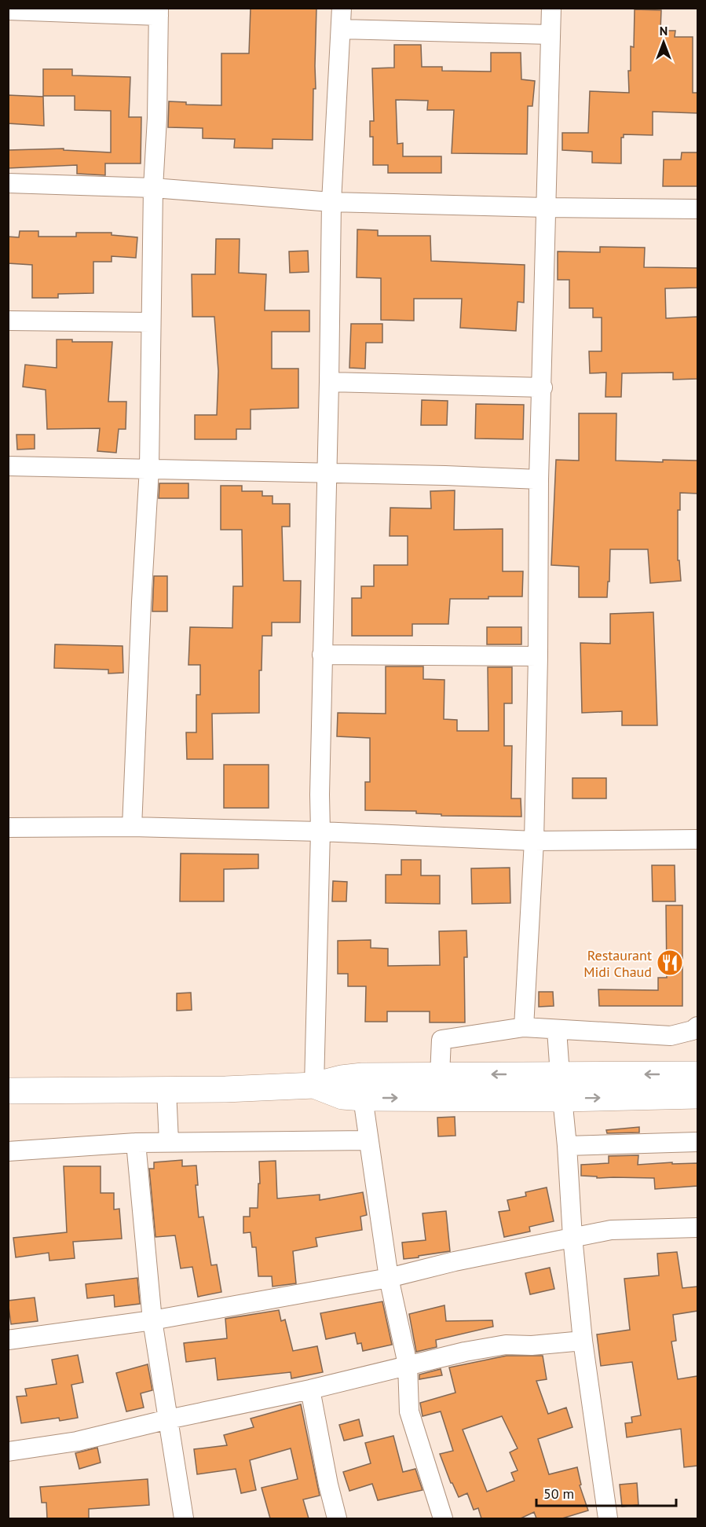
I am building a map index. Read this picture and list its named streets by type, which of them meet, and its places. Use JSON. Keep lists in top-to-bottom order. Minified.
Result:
{"places":{"restaurant":["Restaurant Midi Chaud"]},"scale_bar":"50 m","north":"top"}
